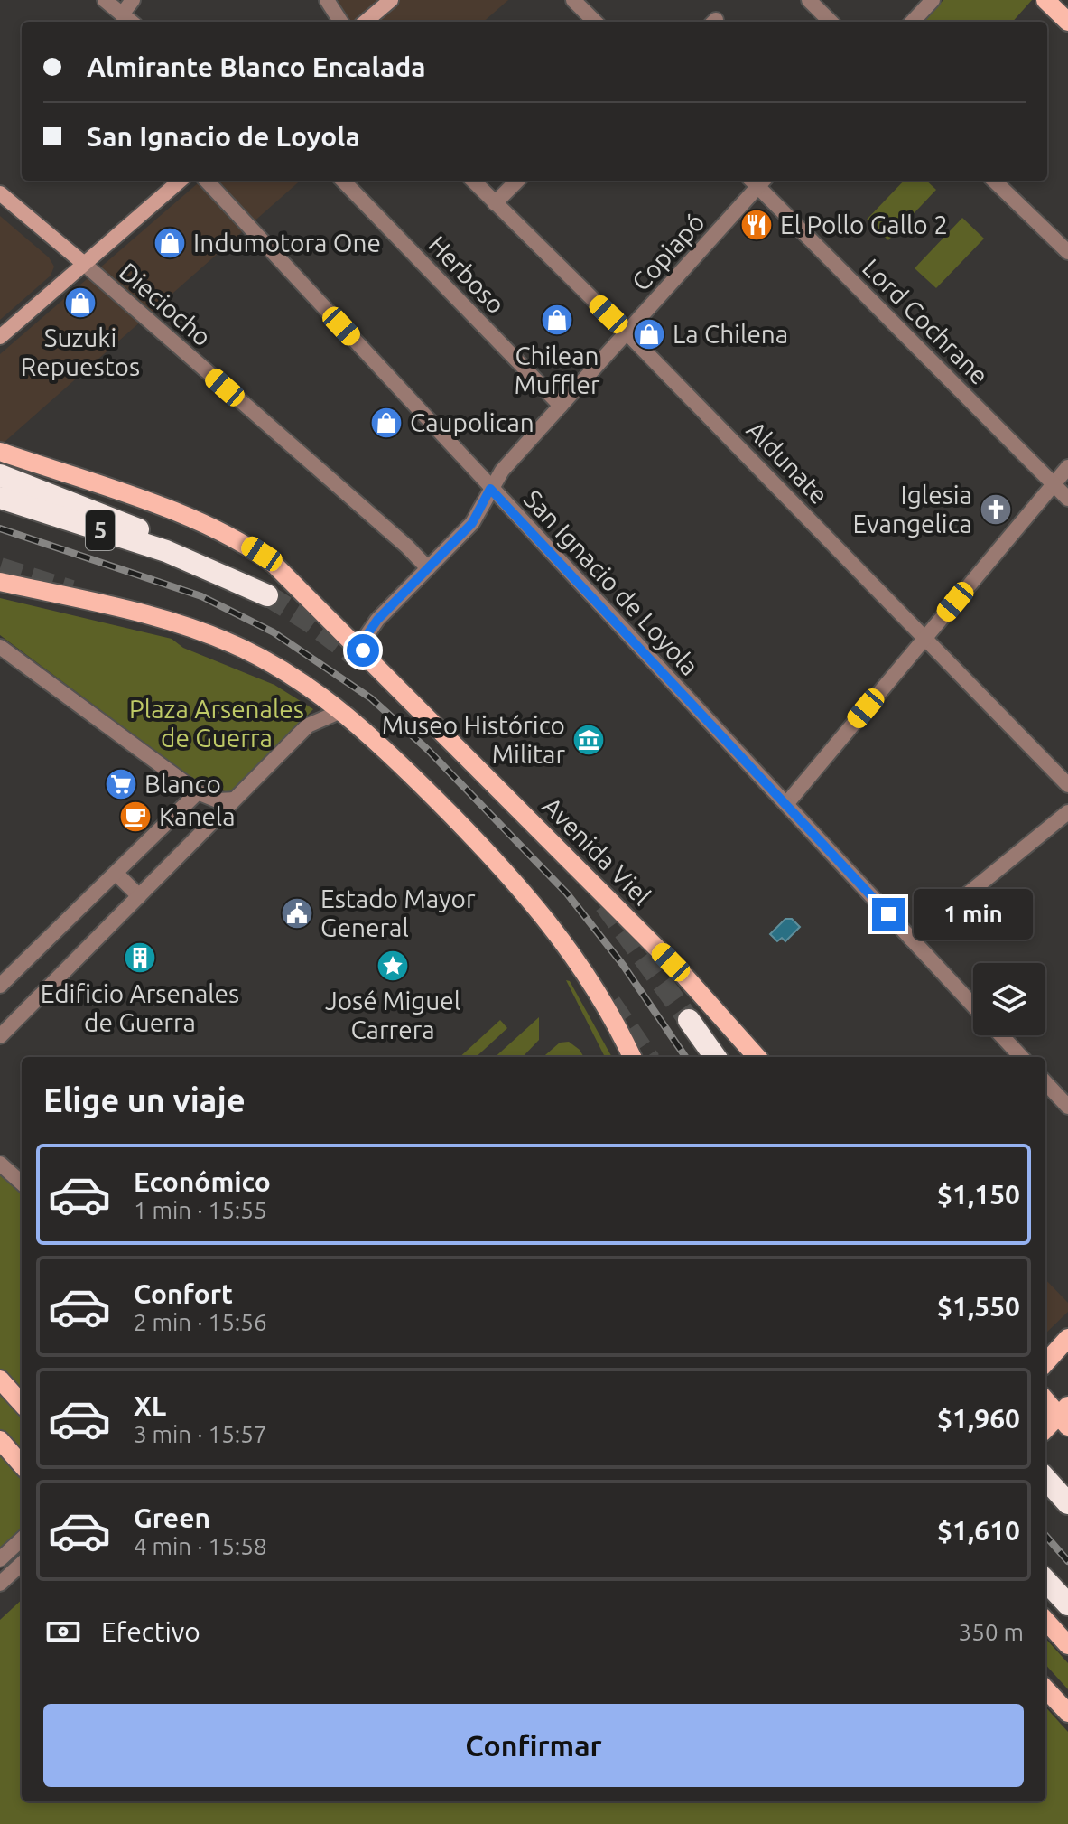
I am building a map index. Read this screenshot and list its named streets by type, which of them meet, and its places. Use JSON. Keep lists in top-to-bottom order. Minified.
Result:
{"streets":{"highway":["5"],"main road":["Dieciocho","Avenida Viel"],"street":["Copiapó","Herboso","Lord Cochrane","Aldunate","San Ignacio de Loyola"]},"crossings":[["Copiapó","Herboso"],["Copiapó","Dieciocho"],["Copiapó","Aldunate"],["Copiapó","San Ignacio de Loyola"],["Copiapó","Avenida Viel"]],"parks":["Plaza Arsenales de Guerra"],"places":{"restaurant":["El Pollo Gallo 2"],"shop":["Indumotora One","Suzuki Repuestos","Chilean Muffler","La Chilena","Caupolican"],"church":["Iglesia Evangelica"],"museum":["Museo Histórico Militar"],"supermarket":["Blanco"],"cafe":["Kanela"],"public building":["Estado Mayor General"],"building":["Edificio Arsenales de Guerra"],"place":["José Miguel Carrera"]},"page":{"banner":["Almirante Blanco Encalada","San Ignacio de Loyola"],"bubble":"1 min","heading":"Elige un viaje","list":[{"name":"Económico","note":"1 min · 15:55","value":"$1,150"},{"name":"Confort","note":"2 min · 15:56","value":"$1,550"},{"name":"XL","note":"3 min · 15:57","value":"$1,960"},{"name":"Green","note":"4 min · 15:58","value":"$1,610"}],"pay":["Efectivo","350 m"],"buttons":"Confirmar"}}
